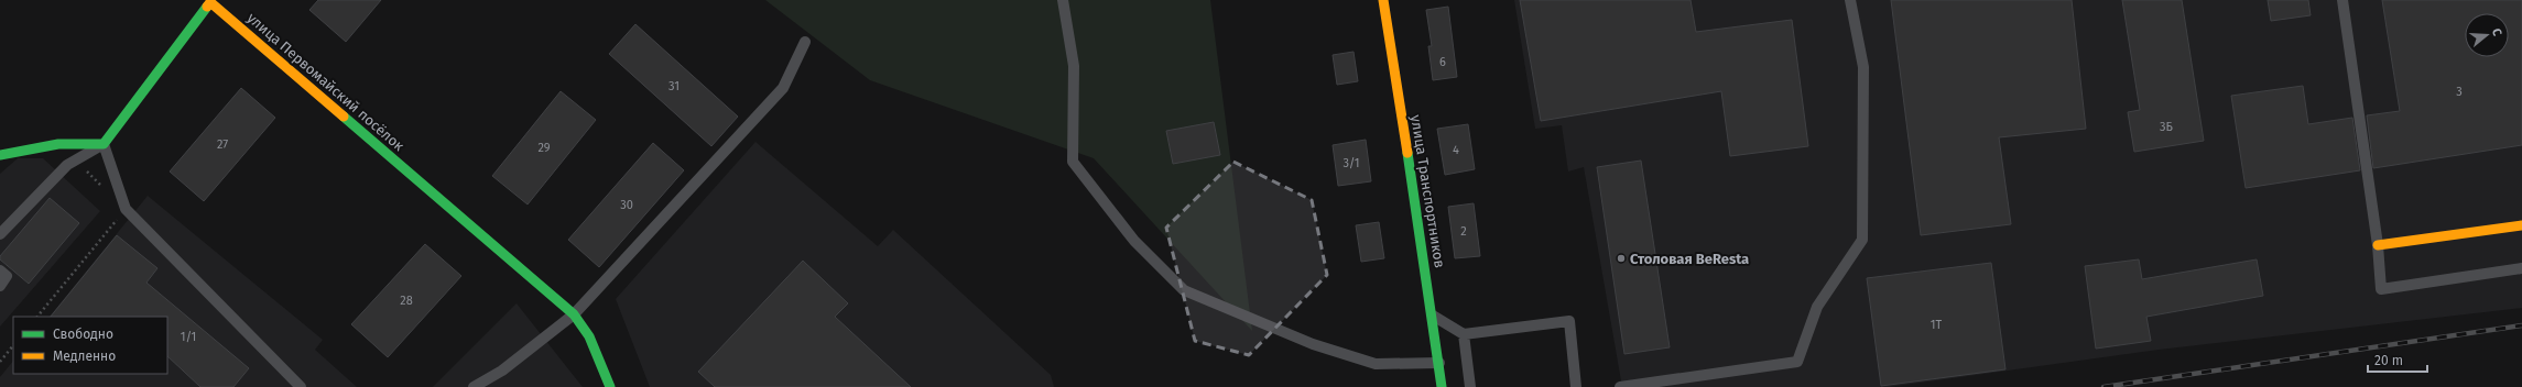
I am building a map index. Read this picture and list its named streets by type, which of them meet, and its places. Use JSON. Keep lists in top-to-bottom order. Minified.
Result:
{"streets":{"street":["улица Первомайский посёлок","улица Транспортников"]},"places":["Столовая BeResta"],"house_numbers":["6","31","3","3Б","27","29","4","3/1","30","2","28","1Т","1/1"],"legend":["Свободно","Медленно"],"scale_bar":"20 m","north":"right"}
